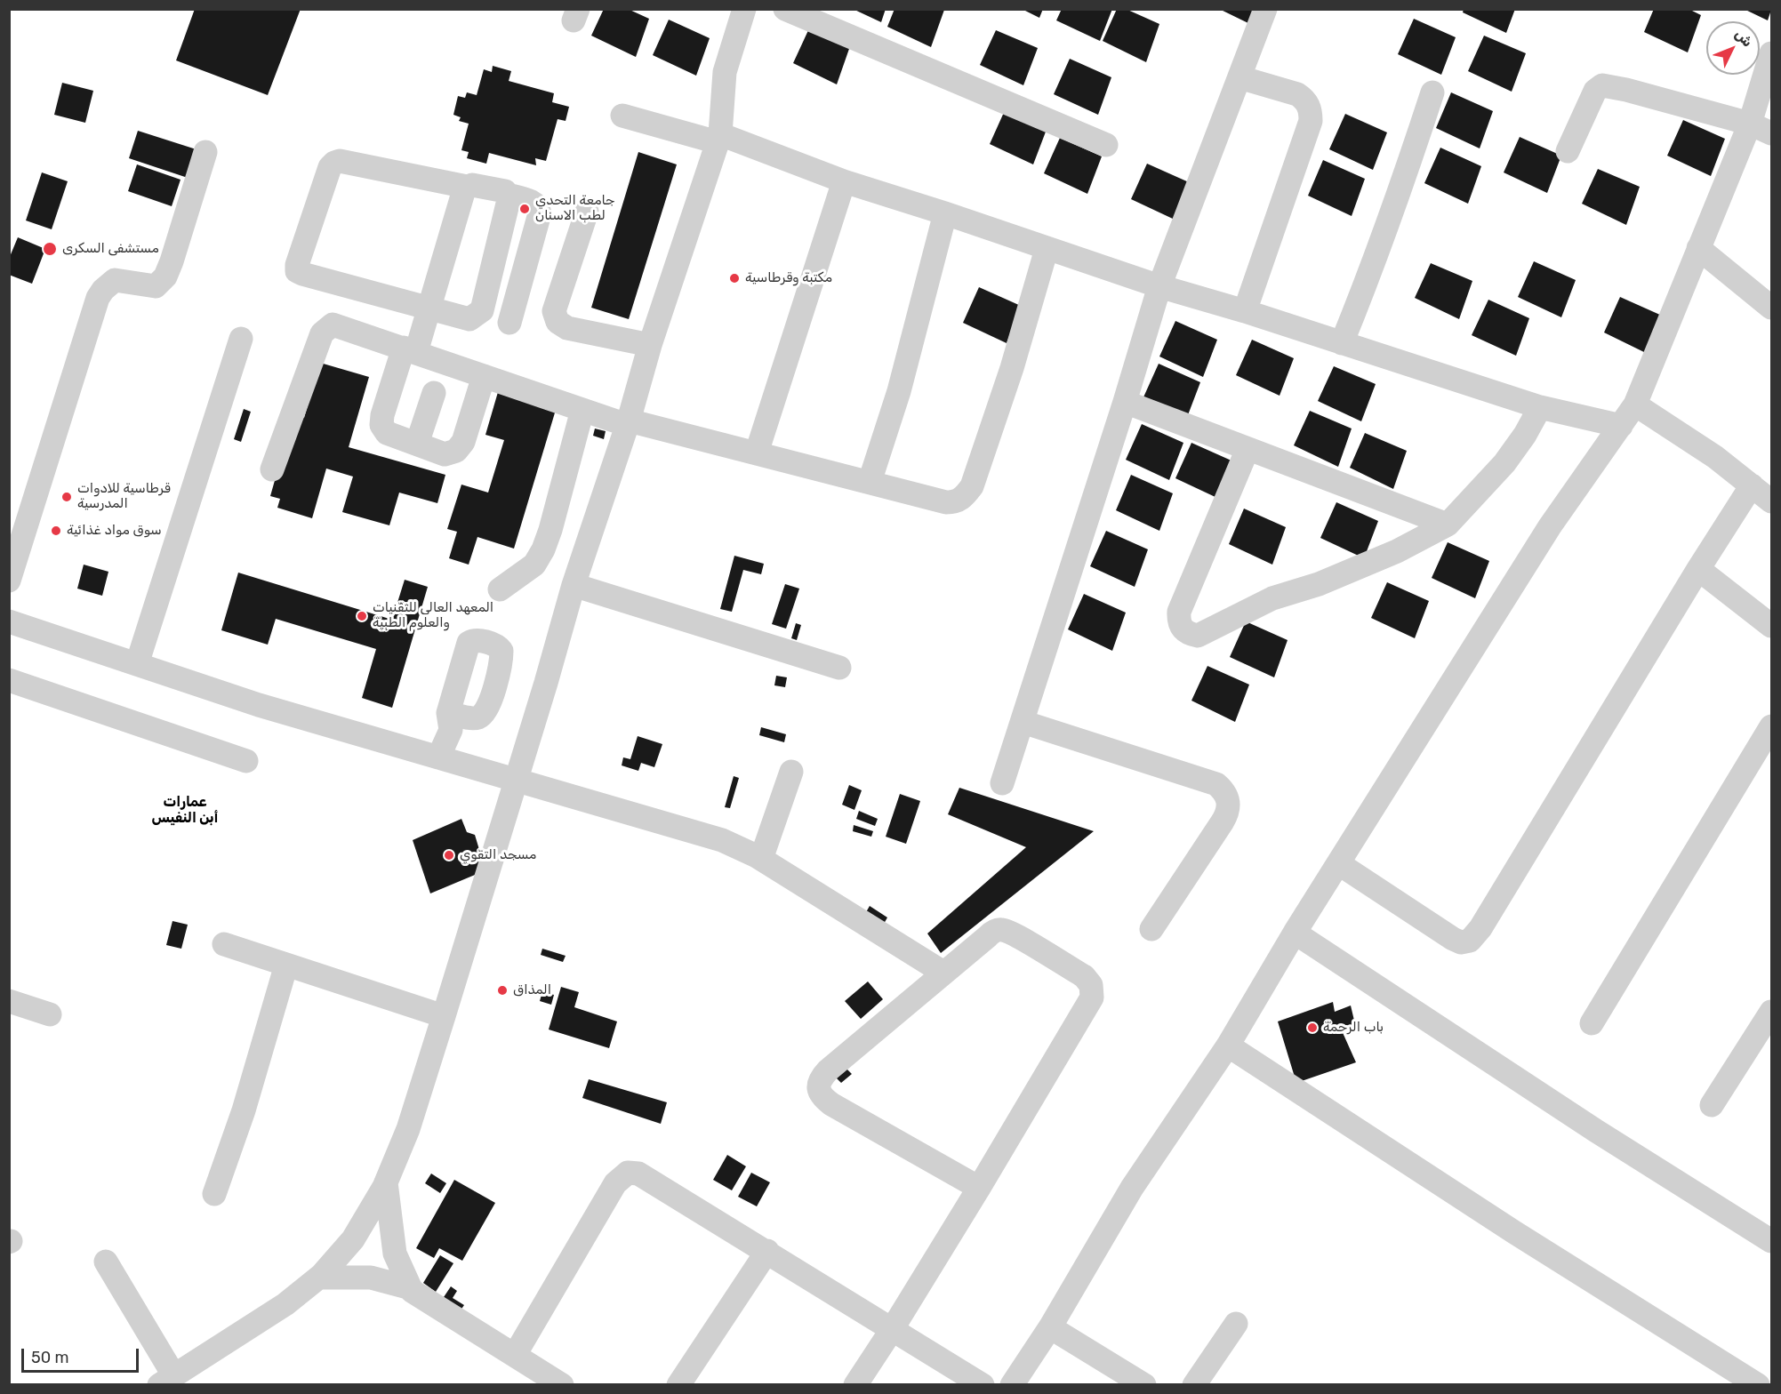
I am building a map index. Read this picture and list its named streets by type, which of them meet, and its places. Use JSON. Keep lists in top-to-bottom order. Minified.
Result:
{"districts":["عمارات أبن النفيس"],"places":["جامعة التحدي لطب الاسنان","مستشفى السكرى","مكتبة وقرطاسية","قرطاسية للادوات المدرسية","سوق مواد غذائية","المعهد العالي للتقنيات والعلوم الطبية","مسجد التقوي","المذاق","باب الرحمة"],"scale_bar":"50 m","north":"top right"}
